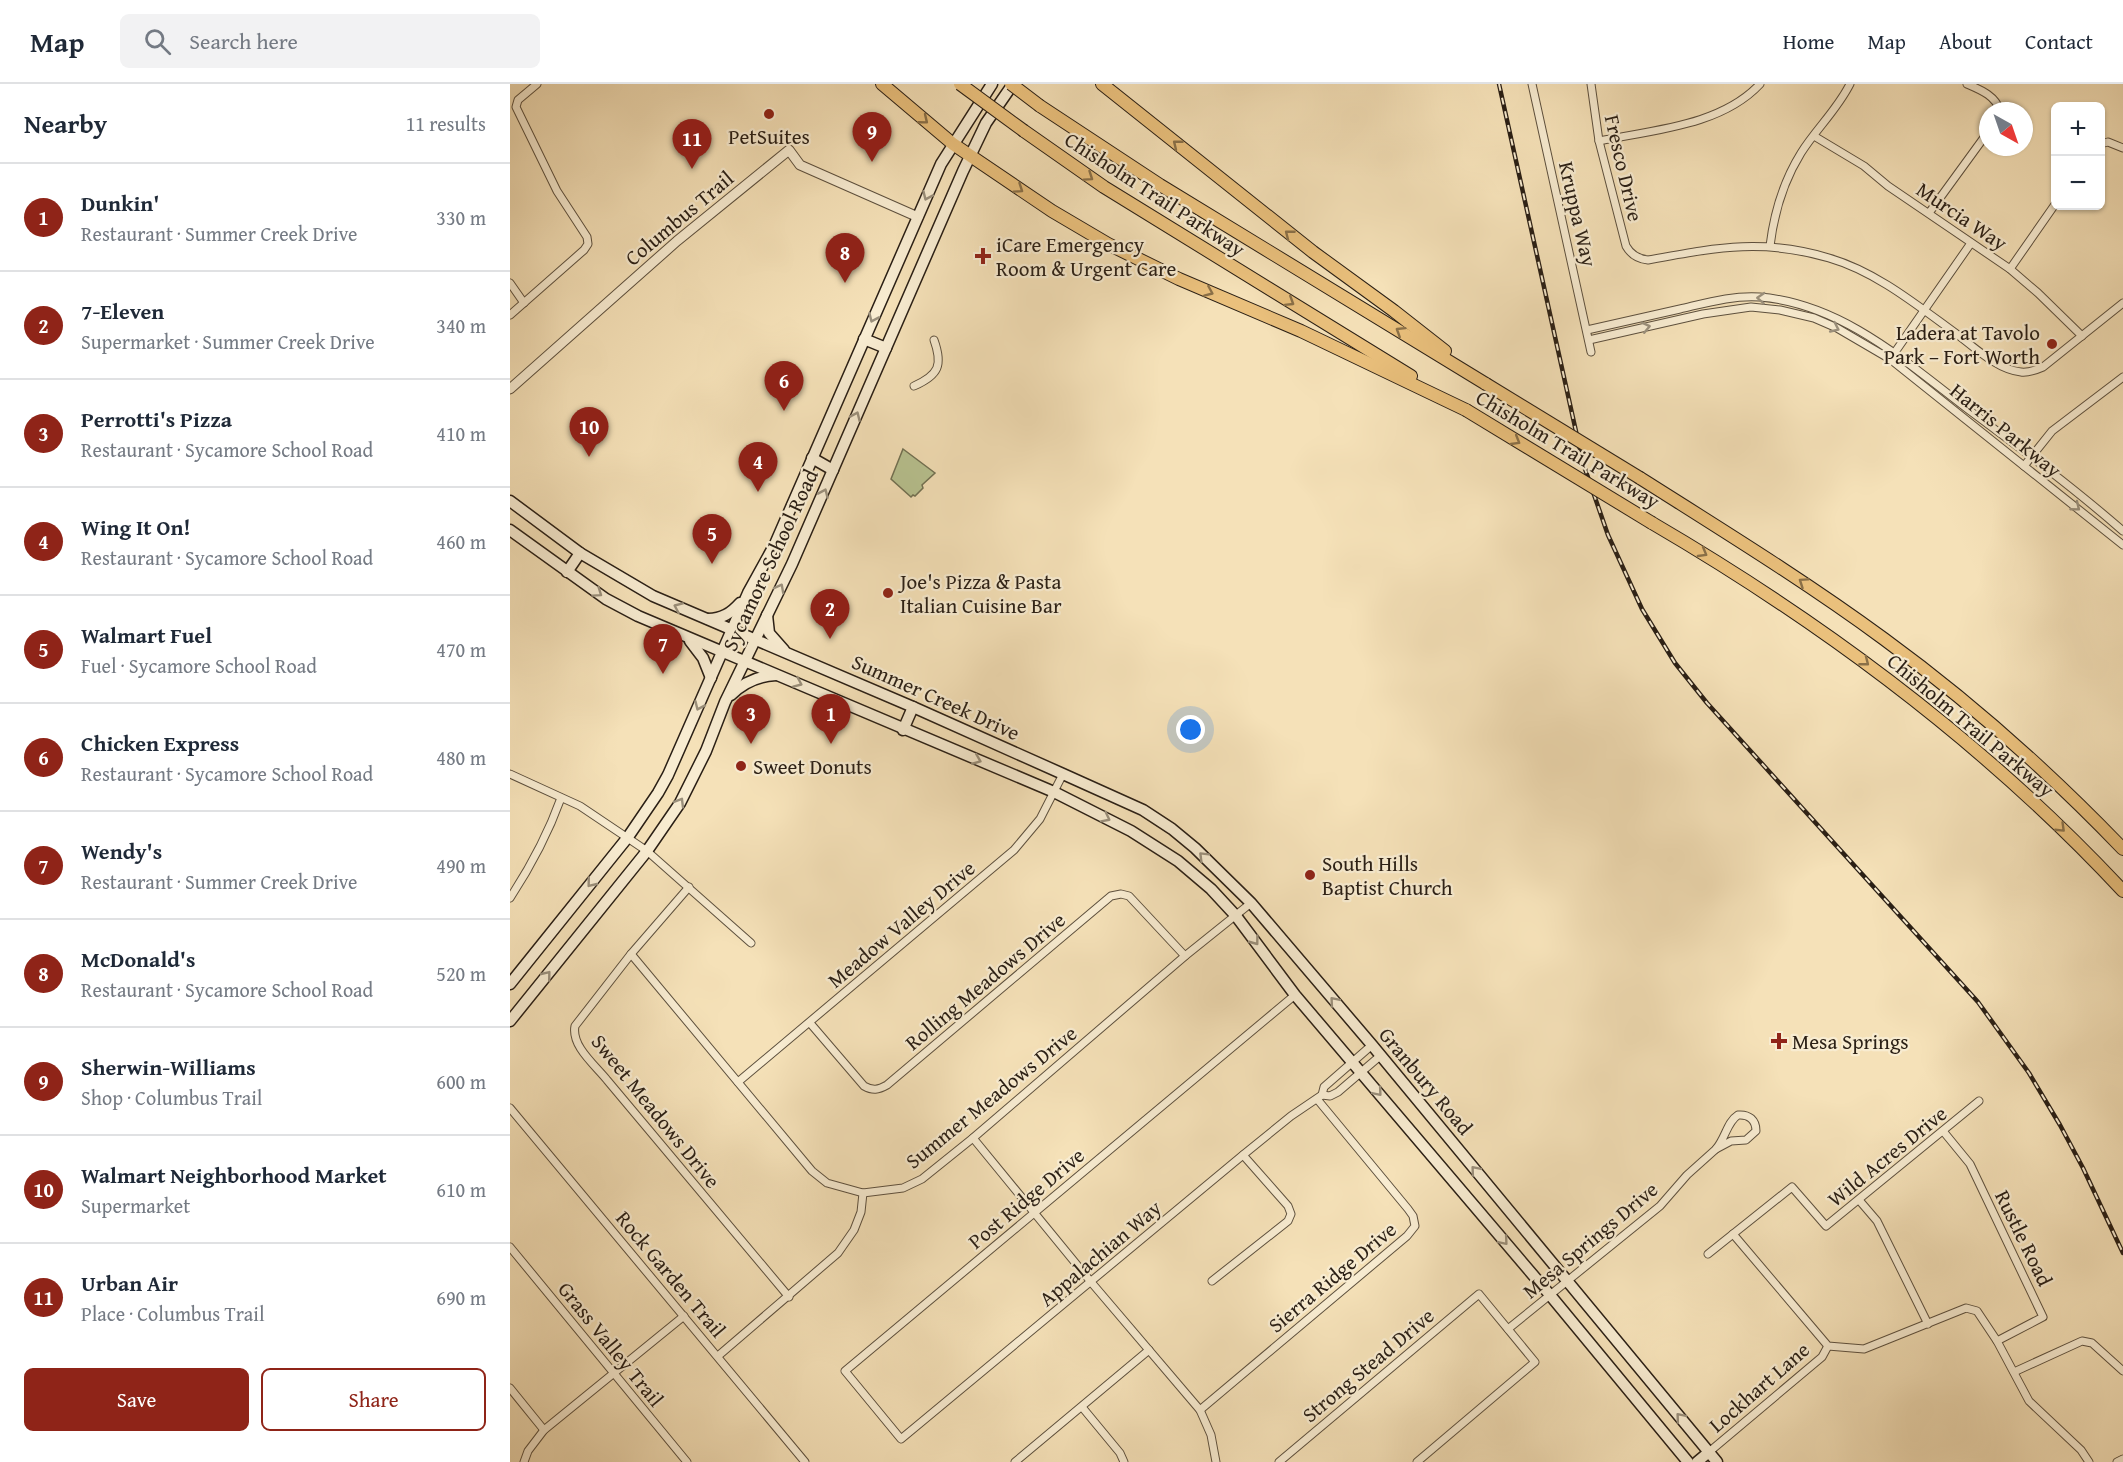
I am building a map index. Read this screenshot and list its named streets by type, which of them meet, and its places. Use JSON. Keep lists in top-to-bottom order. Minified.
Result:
{"streets":{"highway":["Chisholm Trail Parkway"],"main road":["Sycamore School Road","Summer Creek Drive","Granbury Road"],"street":["Fresco Drive","Kruppa Way","Murcia Way","Columbus Trail","Harris Parkway","Meadow Valley Drive","Rolling Meadows Drive","Summer Meadows Drive","Sweet Meadows Drive","Wild Acres Drive","Post Ridge Drive","Rustle Road","Mesa Springs Drive","Appalachian Way","Rock Garden Trail","Sierra Ridge Drive","Grass Valley Trail","Strong Stead Drive","Lockhart Lane"]},"crossings":[["Chisholm Trail Parkway","Sycamore School Road"],["Kruppa Way","Harris Parkway"],["Columbus Trail","Sycamore School Road"],["Sycamore School Road","Summer Creek Drive"],["Summer Creek Drive","Meadow Valley Drive"],["Summer Creek Drive","Granbury Road"],["Meadow Valley Drive","Rolling Meadows Drive"],["Meadow Valley Drive","Granbury Road"],["Meadow Valley Drive","Summer Meadows Drive"],["Rolling Meadows Drive","Summer Meadows Drive"],["Granbury Road","Summer Meadows Drive"],["Granbury Road","Post Ridge Drive"],["Granbury Road","Mesa Springs Drive"],["Granbury Road","Appalachian Way"],["Granbury Road","Lockhart Lane"],["Summer Meadows Drive","Sweet Meadows Drive"],["Wild Acres Drive","Rustle Road"],["Post Ridge Drive","Appalachian Way"],["Mesa Springs Drive","Strong Stead Drive"],["Appalachian Way","Sierra Ridge Drive"]],"places":{"other":["PetSuites","Ladera at Tavolo Park – Fort Worth","Joe's Pizza & Pasta Italian Cuisine Bar","Sweet Donuts","South Hills Baptist Church"],"health":["iCare Emergency Room & Urgent Care","Mesa Springs"]},"north":"bottom right","page":{"header":"Map","search":"Search here","nav":["Home","Map","About","Contact"],"heading":["Nearby","11 results"],"map_buttons":["+","−"],"pins":["9","11","8","6","10","4","5","2","7","1","3"],"list":[{"mark":"1","name":"Dunkin'","note":"Restaurant · Summer Creek Drive","value":"330 m"},{"mark":"2","name":"7-Eleven","note":"Supermarket · Summer Creek Drive","value":"340 m"},{"mark":"3","name":"Perrotti's Pizza","note":"Restaurant · Sycamore School Road","value":"410 m"},{"mark":"4","name":"Wing It On!","note":"Restaurant · Sycamore School Road","value":"460 m"},{"mark":"5","name":"Walmart Fuel","note":"Fuel · Sycamore School Road","value":"470 m"},{"mark":"6","name":"Chicken Express","note":"Restaurant · Sycamore School Road","value":"480 m"},{"mark":"7","name":"Wendy's","note":"Restaurant · Summer Creek Drive","value":"490 m"},{"mark":"8","name":"McDonald's","note":"Restaurant · Sycamore School Road","value":"520 m"},{"mark":"9","name":"Sherwin-Williams","note":"Shop · Columbus Trail","value":"600 m"},{"mark":"10","name":"Walmart Neighborhood Market","note":"Supermarket","value":"610 m"},{"mark":"11","name":"Urban Air","note":"Place · Columbus Trail","value":"690 m"}],"buttons":["Save","Share"]}}
